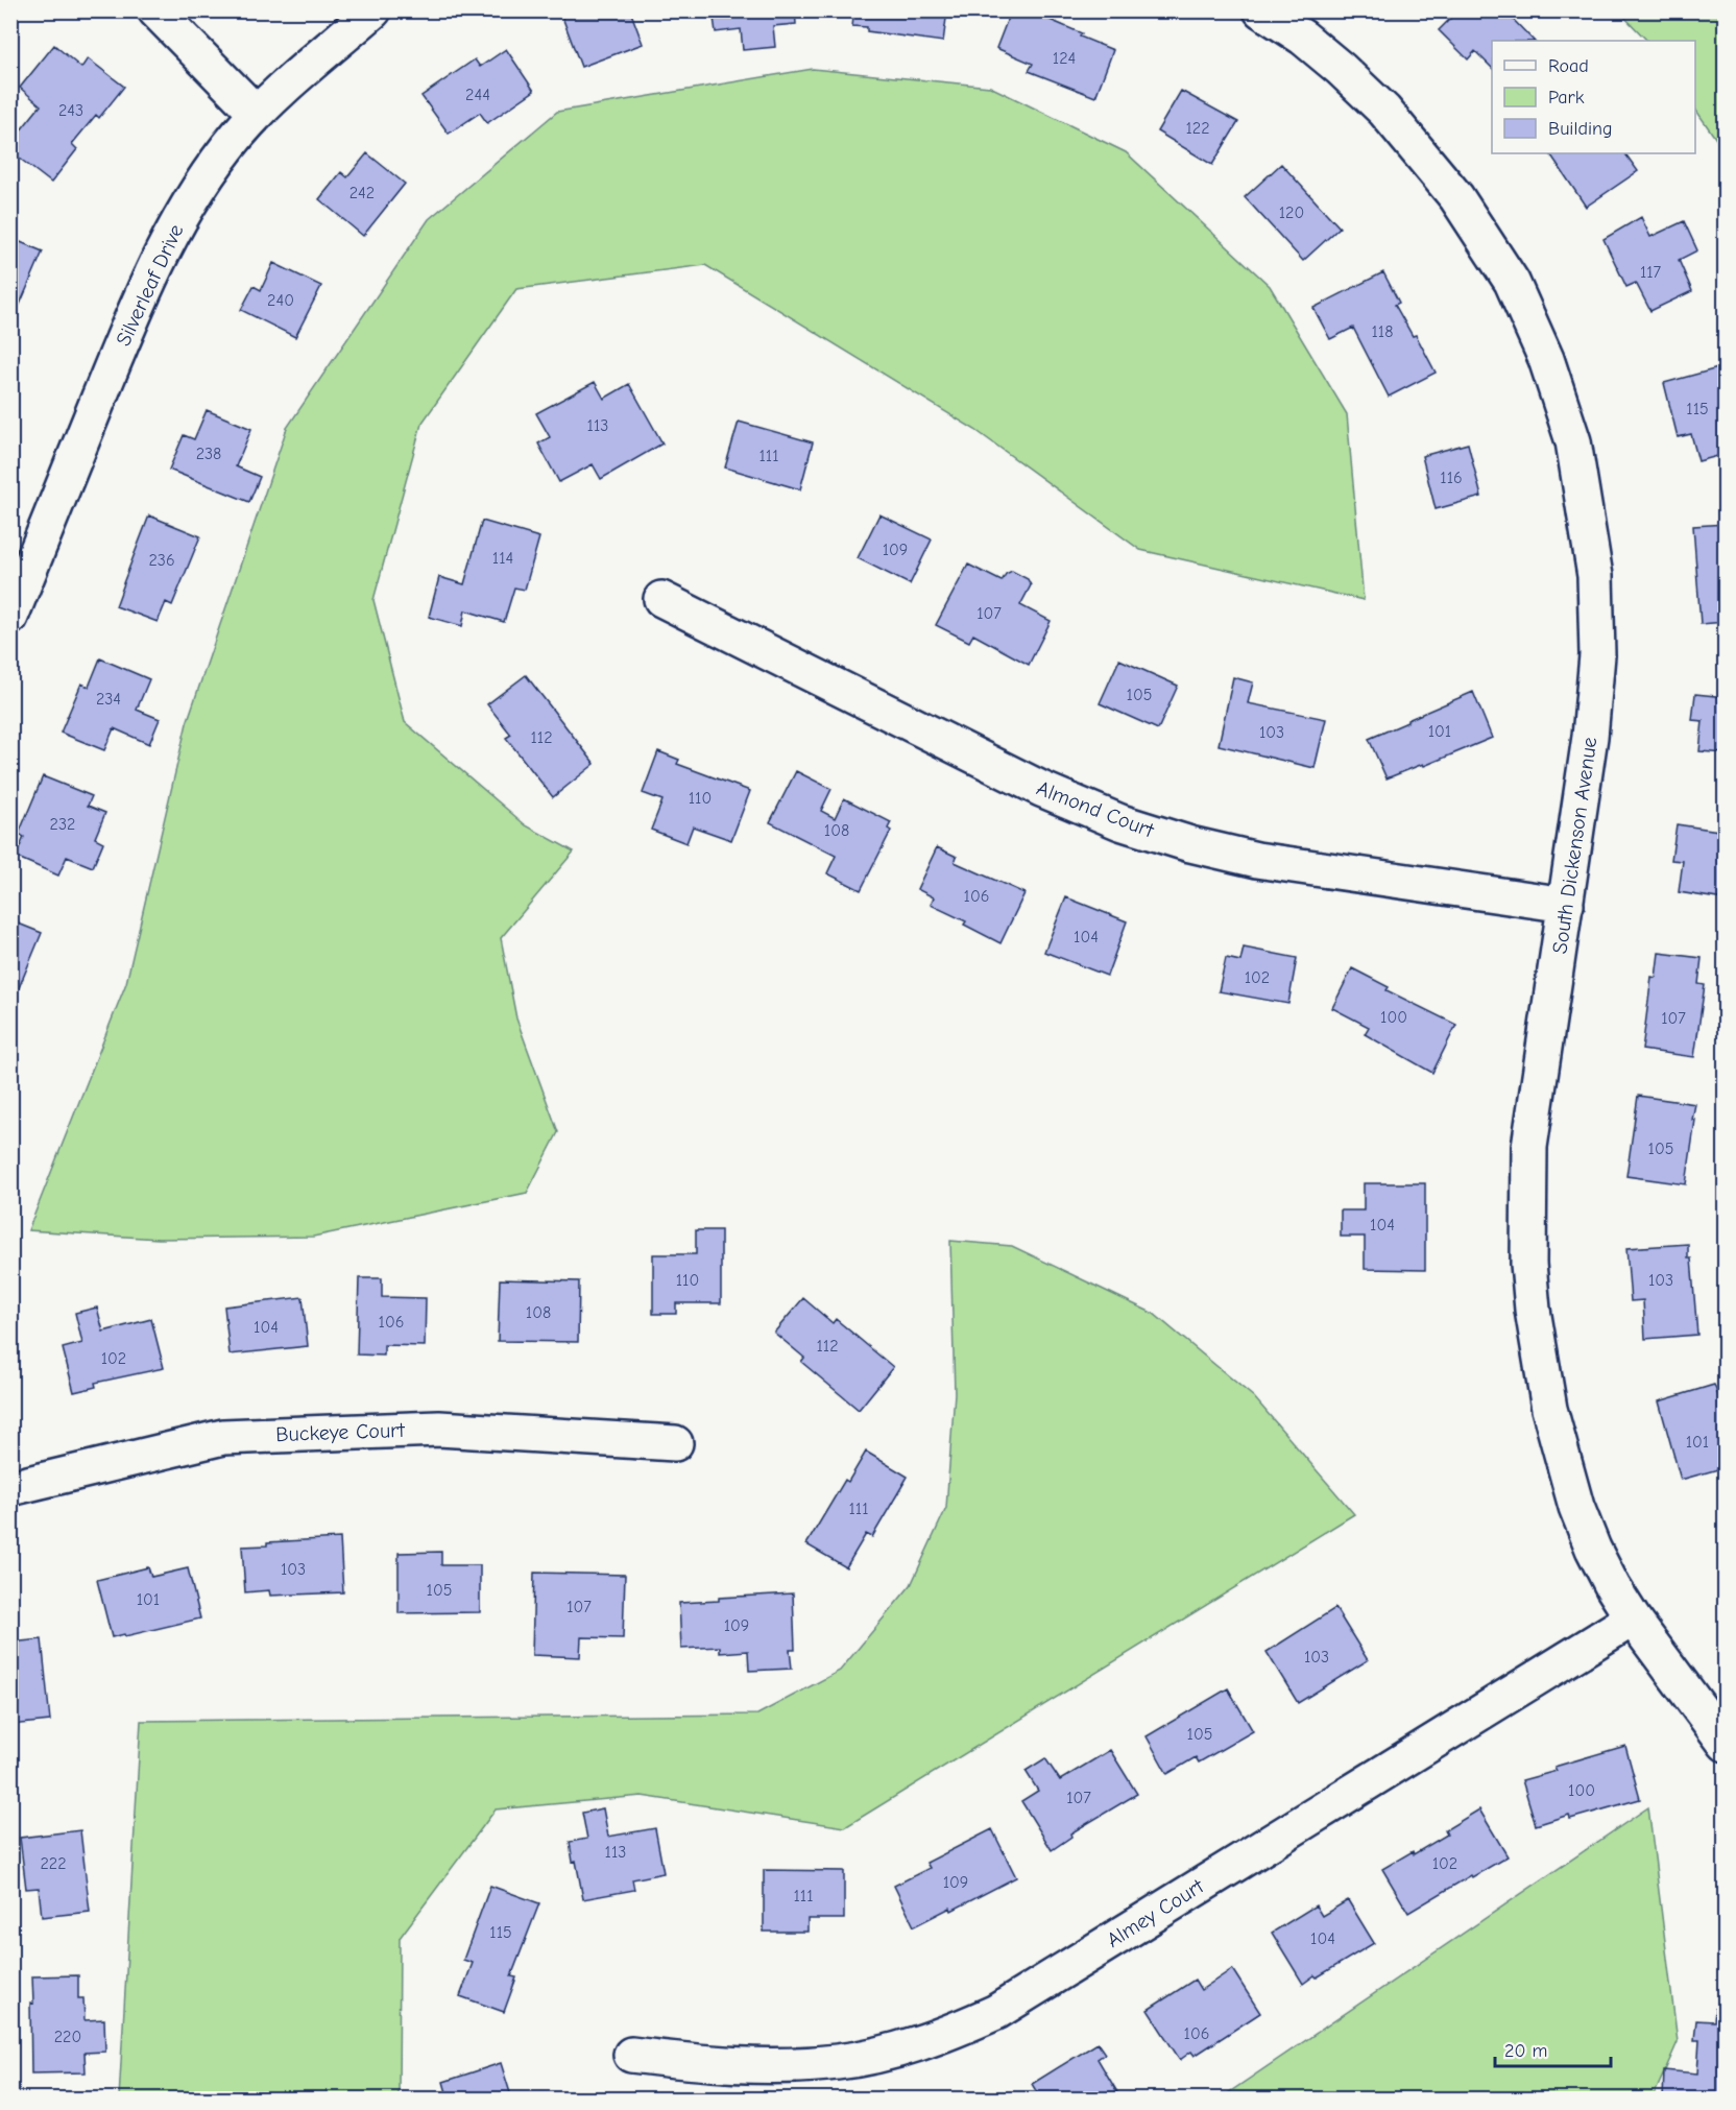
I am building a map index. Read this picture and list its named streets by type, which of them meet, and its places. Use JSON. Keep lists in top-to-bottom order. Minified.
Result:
{"streets":{"street":["Silverleaf Drive","Almond Court","South Dickenson Avenue","Buckeye Court","Almey Court"]},"crossings":[["Almond Court","South Dickenson Avenue"],["South Dickenson Avenue","Almey Court"]],"house_numbers":["124","244","243","122","242","120","117","240","118","115","113","238","111","116","109","114","236","107","105","234","101","103","112","110","232","108","106","104","102","100","107","105","104","110","103","108","106","104","112","102","101","111","103","105","101","107","109","103","105","100","107","113","222","102","109","111","115","104","106","220"],"legend":["Road","Park","Building"],"scale_bar":"20 m"}
